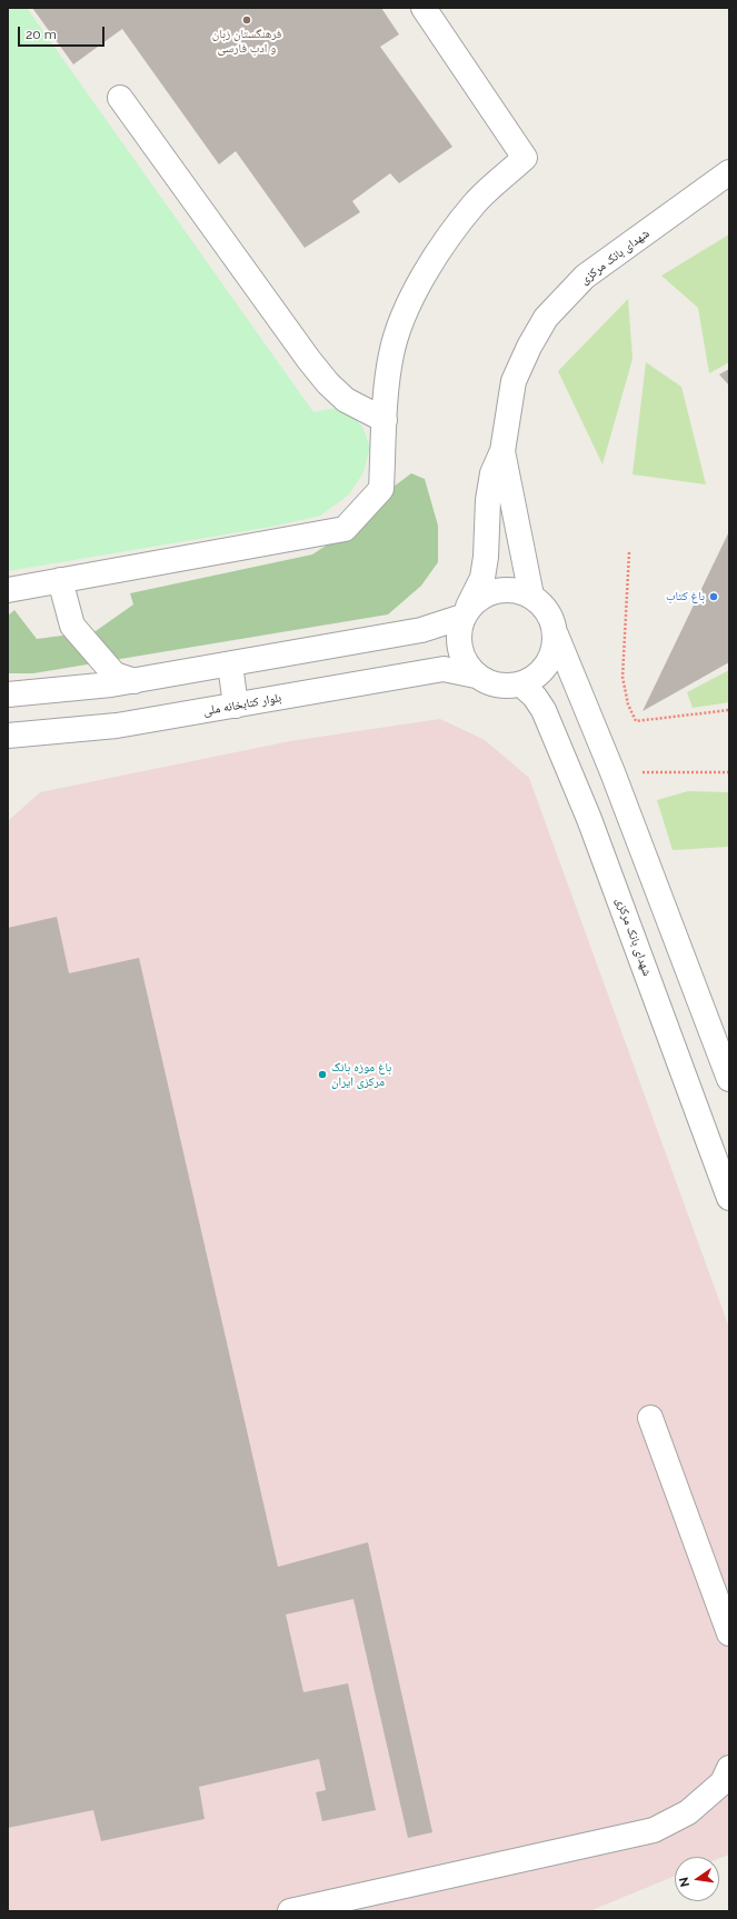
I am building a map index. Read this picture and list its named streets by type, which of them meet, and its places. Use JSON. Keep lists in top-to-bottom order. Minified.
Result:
{"streets":{"lane":["شهدای بانک مرکزی","بلوار کتابخانه ملی"]},"crossings":[["شهدای بانک مرکزی","بلوار کتابخانه ملی"]],"places":["فرهنگستان زبان و ادب فارسی","باغ کتاب","باغ موزه بانک مرکزی ایران"],"scale_bar":"20 m","north":"left"}
